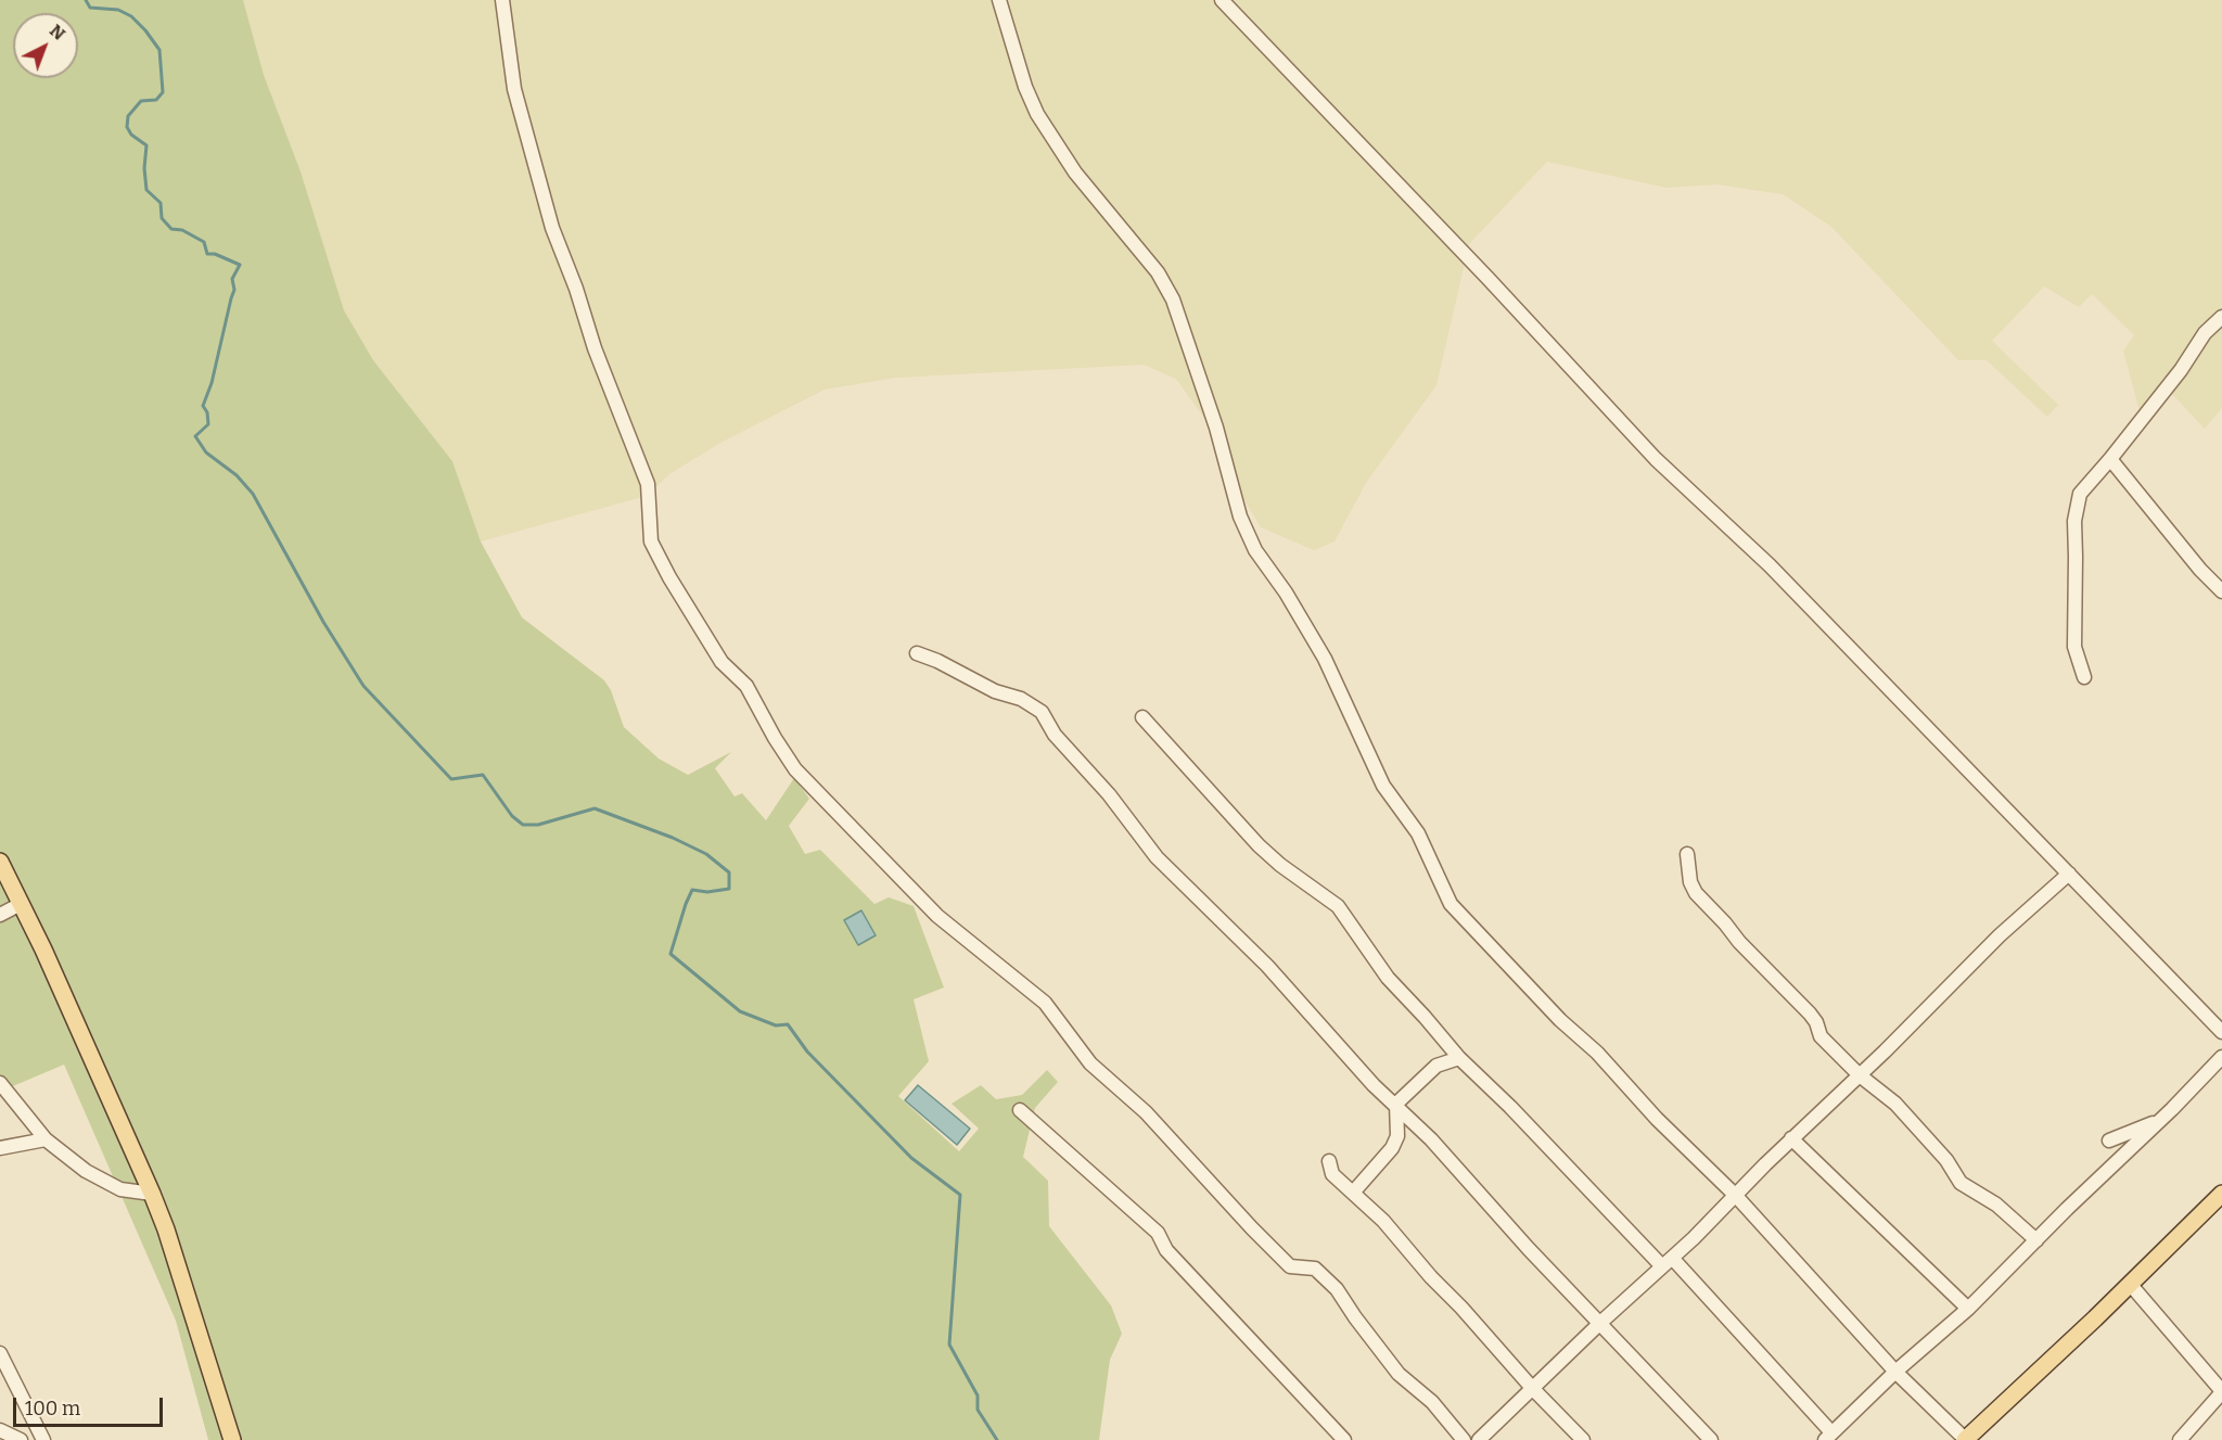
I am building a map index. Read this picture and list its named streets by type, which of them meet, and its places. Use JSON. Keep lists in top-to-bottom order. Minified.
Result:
{"scale_bar":"100 m","north":"top right"}
